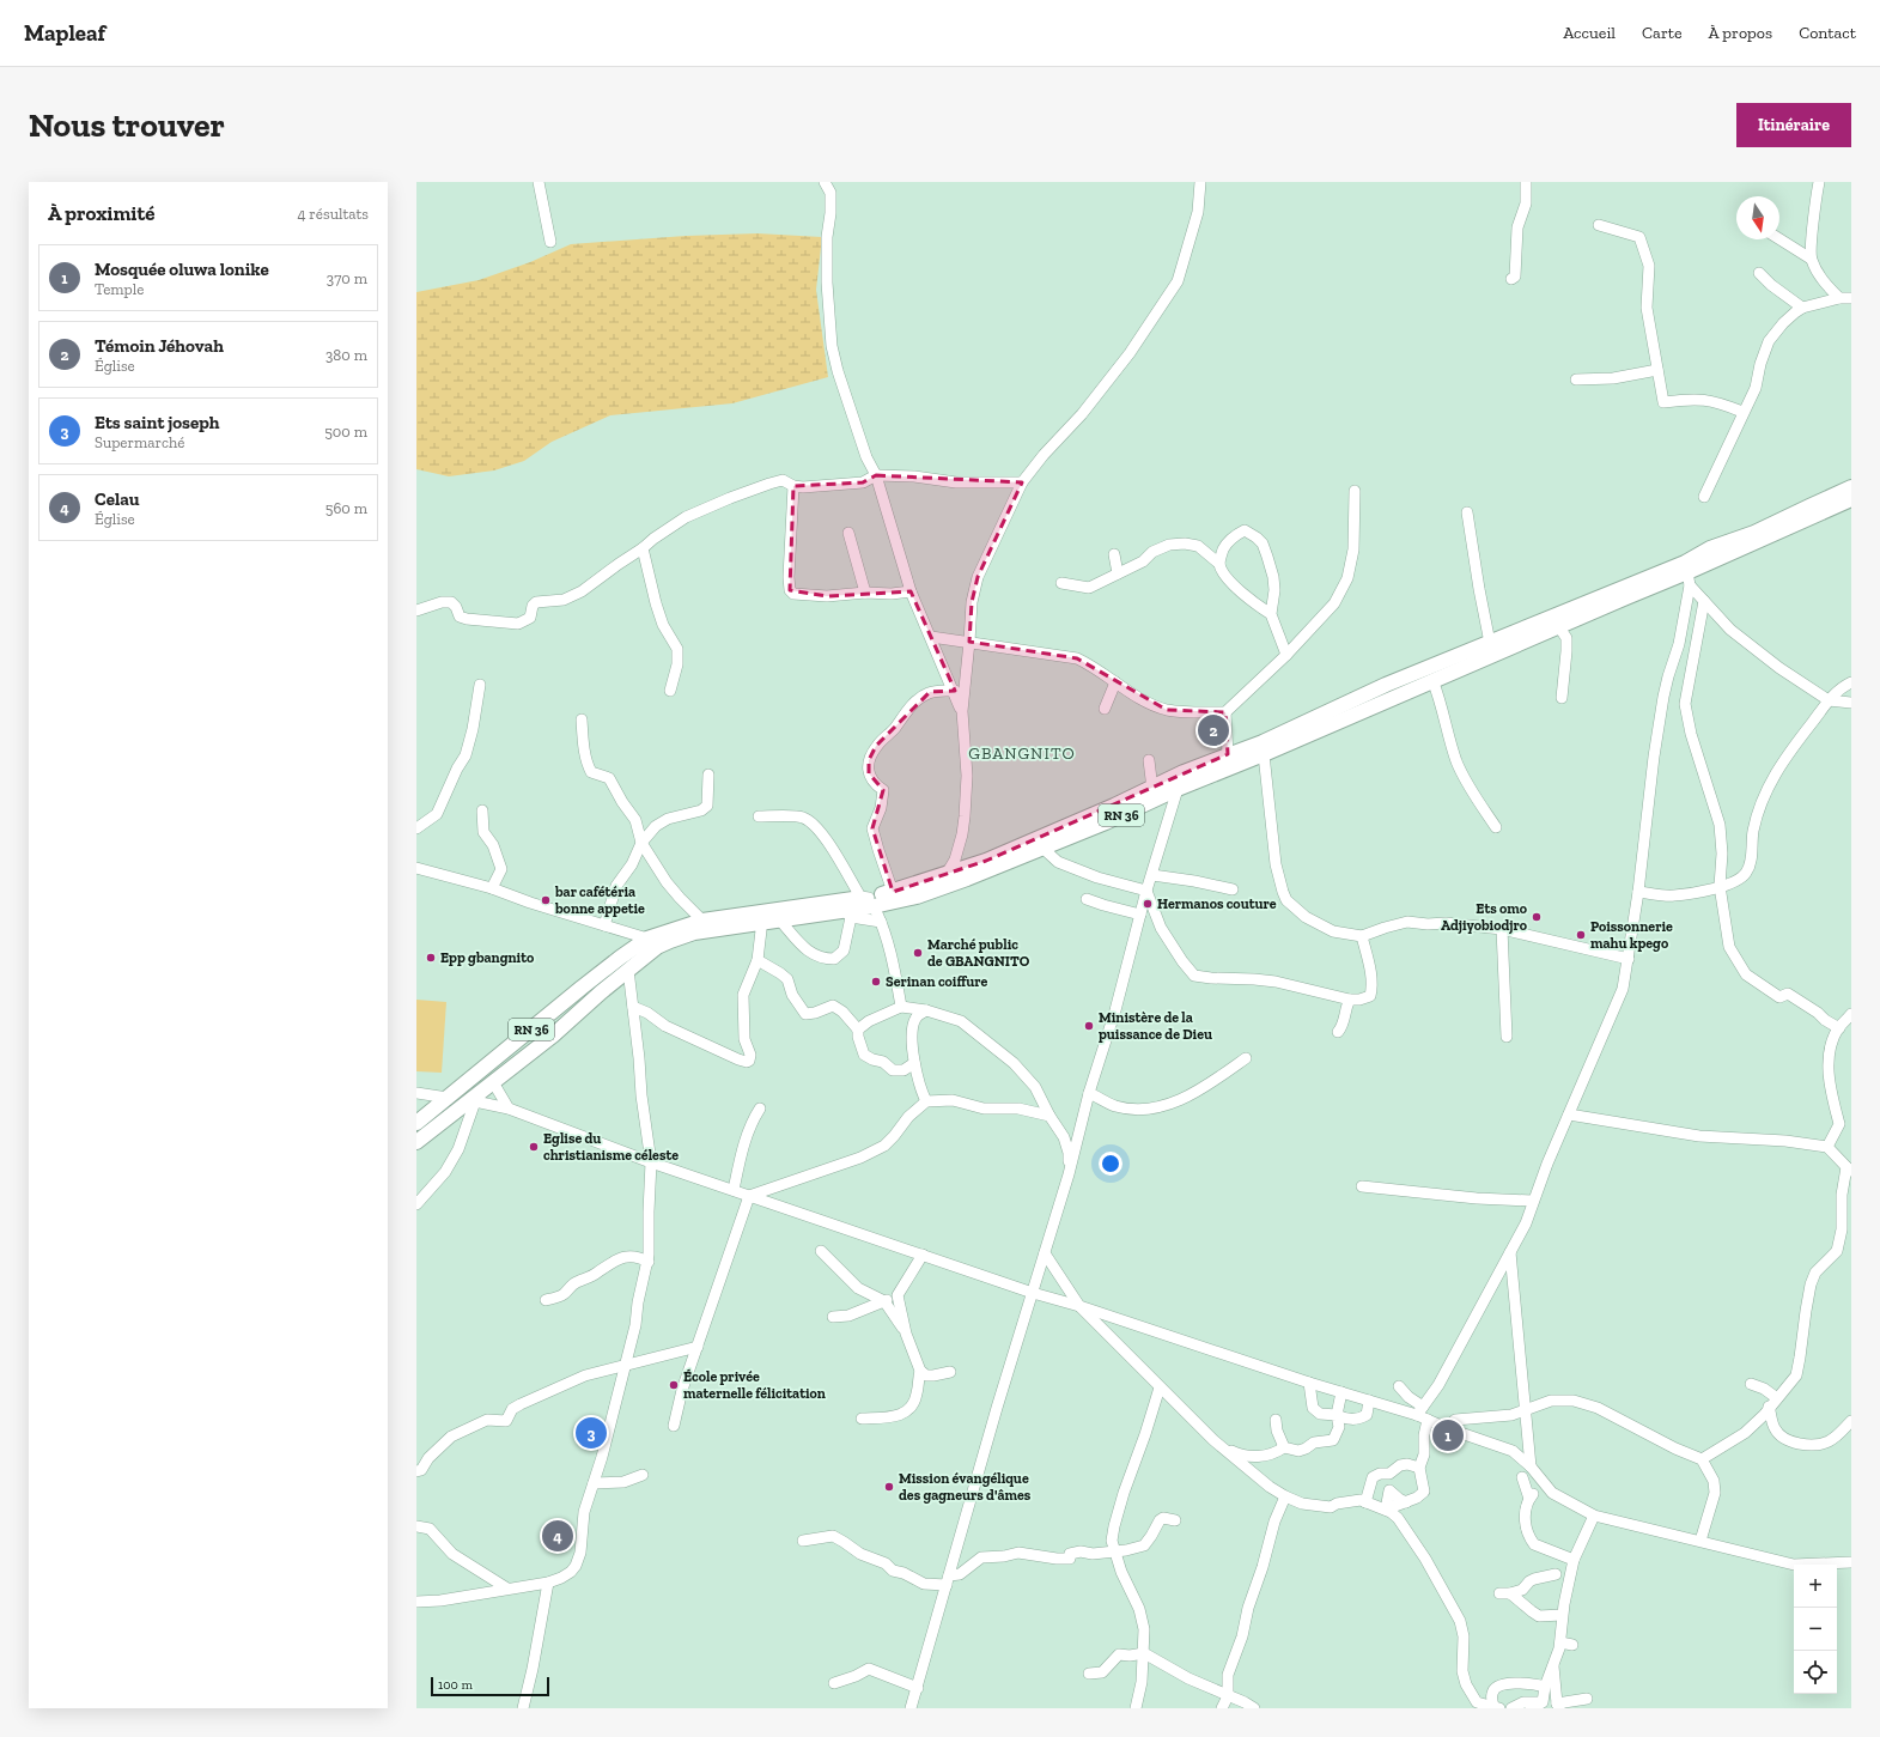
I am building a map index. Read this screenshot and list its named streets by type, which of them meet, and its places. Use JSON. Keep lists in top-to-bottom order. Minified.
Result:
{"streets":{"main road":["RN 36"]},"districts":["GBANGNITO"],"places":["bar cafétéria bonne appetie","Hermanos couture","Ets omo Adjiyobiodjro","Poissonnerie mahu kpego","Marché public de GBANGNITO","Epp gbangnito","Serinan coiffure","Ministère de la puissance de Dieu","Eglise du christianisme céleste","École privée maternelle félicitation","Mission évangélique des gagneurs d'âmes"],"scale_bar":"100 m","north":"bottom","page":{"header":"Mapleaf","nav":["Accueil","Carte","À propos","Contact"],"buttons":"Itinéraire","title":"Nous trouver","heading":["À proximité","4 résultats"],"list":[{"mark":"1","name":"Mosquée oluwa lonike","note":"Temple","value":"370 m"},{"mark":"2","name":"Témoin Jéhovah","note":"Église","value":"380 m"},{"mark":"3","name":"Ets saint joseph","note":"Supermarché","value":"500 m"},{"mark":"4","name":"Celau","note":"Église","value":"560 m"}],"pins":["2","3","1","4"],"map_buttons":["+","−"],"scale":"100 m"}}
